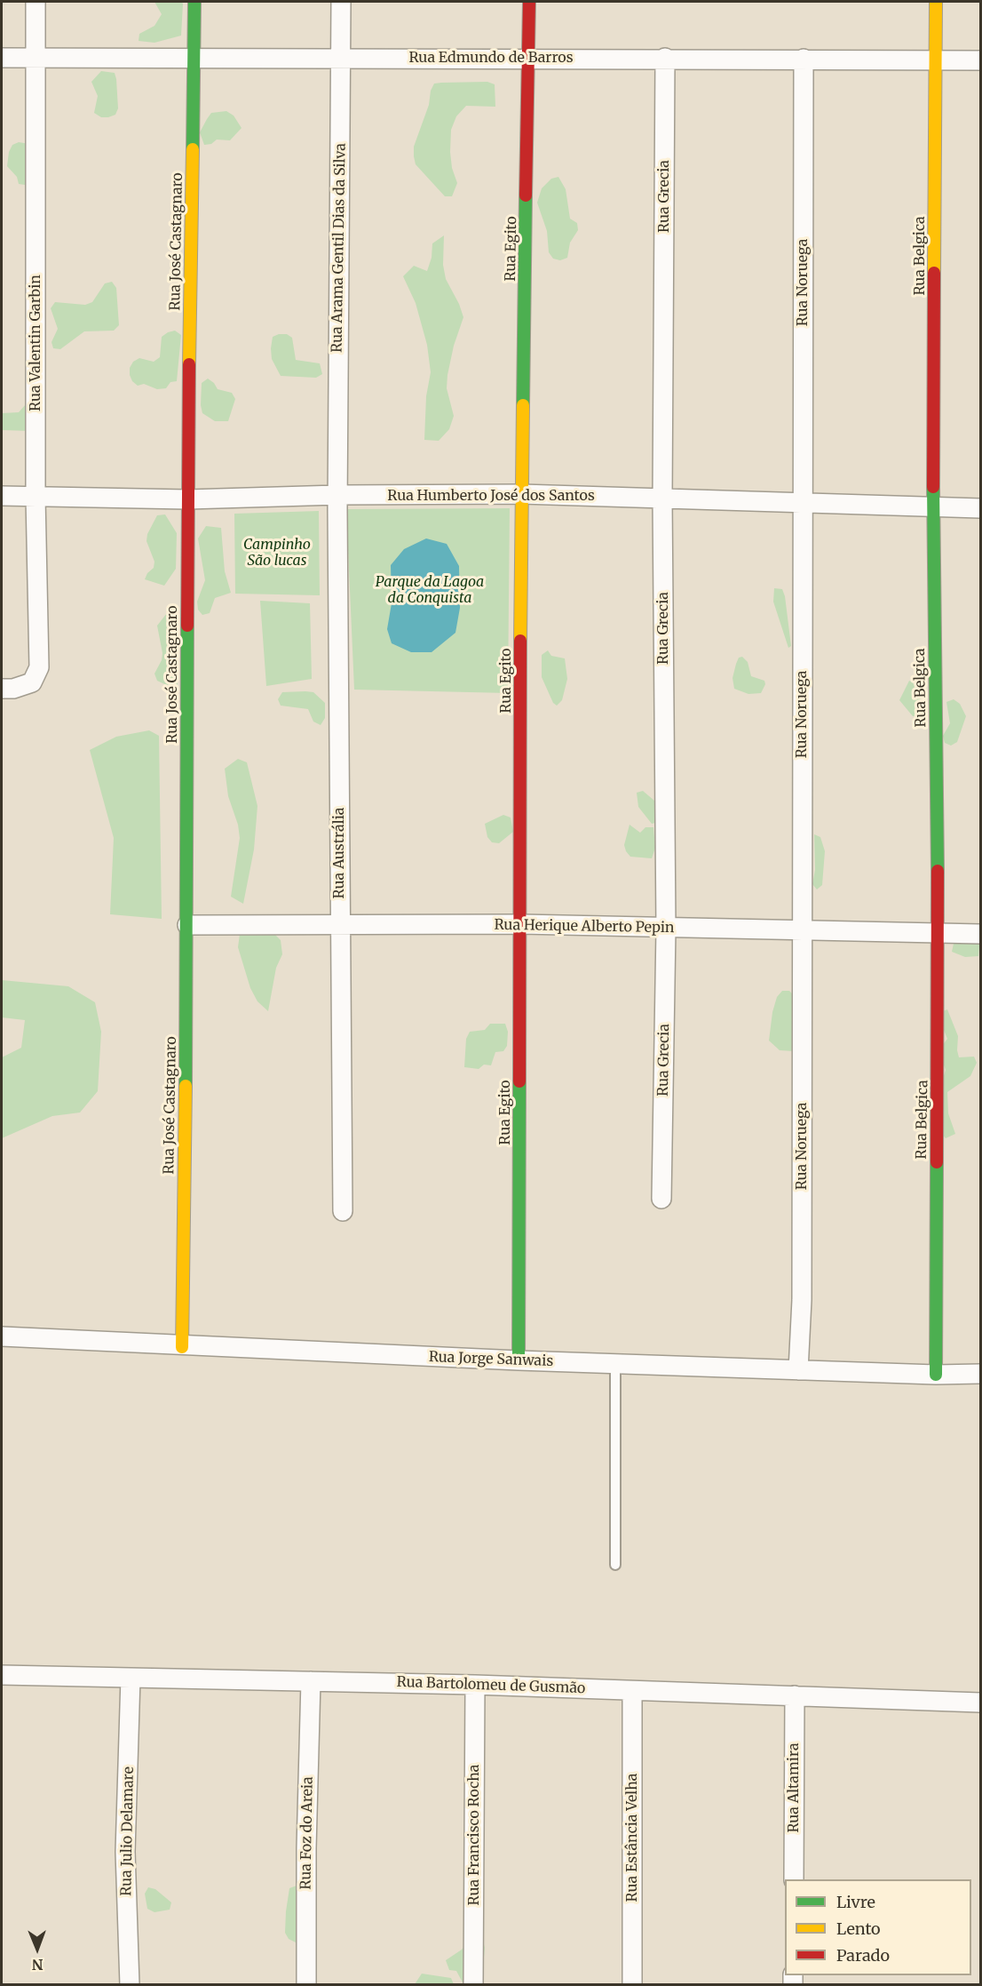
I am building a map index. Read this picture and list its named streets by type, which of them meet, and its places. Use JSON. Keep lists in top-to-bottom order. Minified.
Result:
{"streets":{"street":["Rua Edmundo de Barros","Rua Grecia","Rua José Castagnaro","Rua Arama Gentil Dias da Silva","Rua Egito","Rua Belgica","Rua Noruega","Rua Valentin Garbin","Rua Humberto José dos Santos","Rua Austrália","Rua Herique Alberto Pepin","Rua Jorge Sanwais","Rua Bartolomeu de Gusmão","Rua Altamira","Rua Julio Delamare","Rua Foz do Areia","Rua Francisco Rocha","Rua Estância Velha"]},"crossings":[["Rua Edmundo de Barros","Rua Grecia"],["Rua Edmundo de Barros","Rua José Castagnaro"],["Rua Edmundo de Barros","Rua Arama Gentil Dias da Silva"],["Rua Edmundo de Barros","Rua Egito"],["Rua Edmundo de Barros","Rua Belgica"],["Rua Edmundo de Barros","Rua Noruega"],["Rua Edmundo de Barros","Rua Valentin Garbin"],["Rua Grecia","Rua Humberto José dos Santos"],["Rua Grecia","Rua Herique Alberto Pepin"],["Rua José Castagnaro","Rua Humberto José dos Santos"],["Rua José Castagnaro","Rua Herique Alberto Pepin"],["Rua José Castagnaro","Rua Jorge Sanwais"],["Rua Arama Gentil Dias da Silva","Rua Humberto José dos Santos"],["Rua Arama Gentil Dias da Silva","Rua Austrália"],["Rua Egito","Rua Humberto José dos Santos"],["Rua Egito","Rua Herique Alberto Pepin"],["Rua Egito","Rua Jorge Sanwais"],["Rua Belgica","Rua Humberto José dos Santos"],["Rua Belgica","Rua Herique Alberto Pepin"],["Rua Belgica","Rua Jorge Sanwais"],["Rua Noruega","Rua Humberto José dos Santos"],["Rua Noruega","Rua Herique Alberto Pepin"],["Rua Noruega","Rua Jorge Sanwais"],["Rua Valentin Garbin","Rua Humberto José dos Santos"],["Rua Humberto José dos Santos","Rua Austrália"],["Rua Austrália","Rua Herique Alberto Pepin"],["Rua Bartolomeu de Gusmão","Rua Altamira"],["Rua Bartolomeu de Gusmão","Rua Julio Delamare"],["Rua Bartolomeu de Gusmão","Rua Foz do Areia"],["Rua Bartolomeu de Gusmão","Rua Francisco Rocha"],["Rua Bartolomeu de Gusmão","Rua Estância Velha"]],"parks":["Campinho São lucas","Parque da Lagoa da Conquista"],"legend":["Livre","Lento","Parado"],"north":"bottom"}
